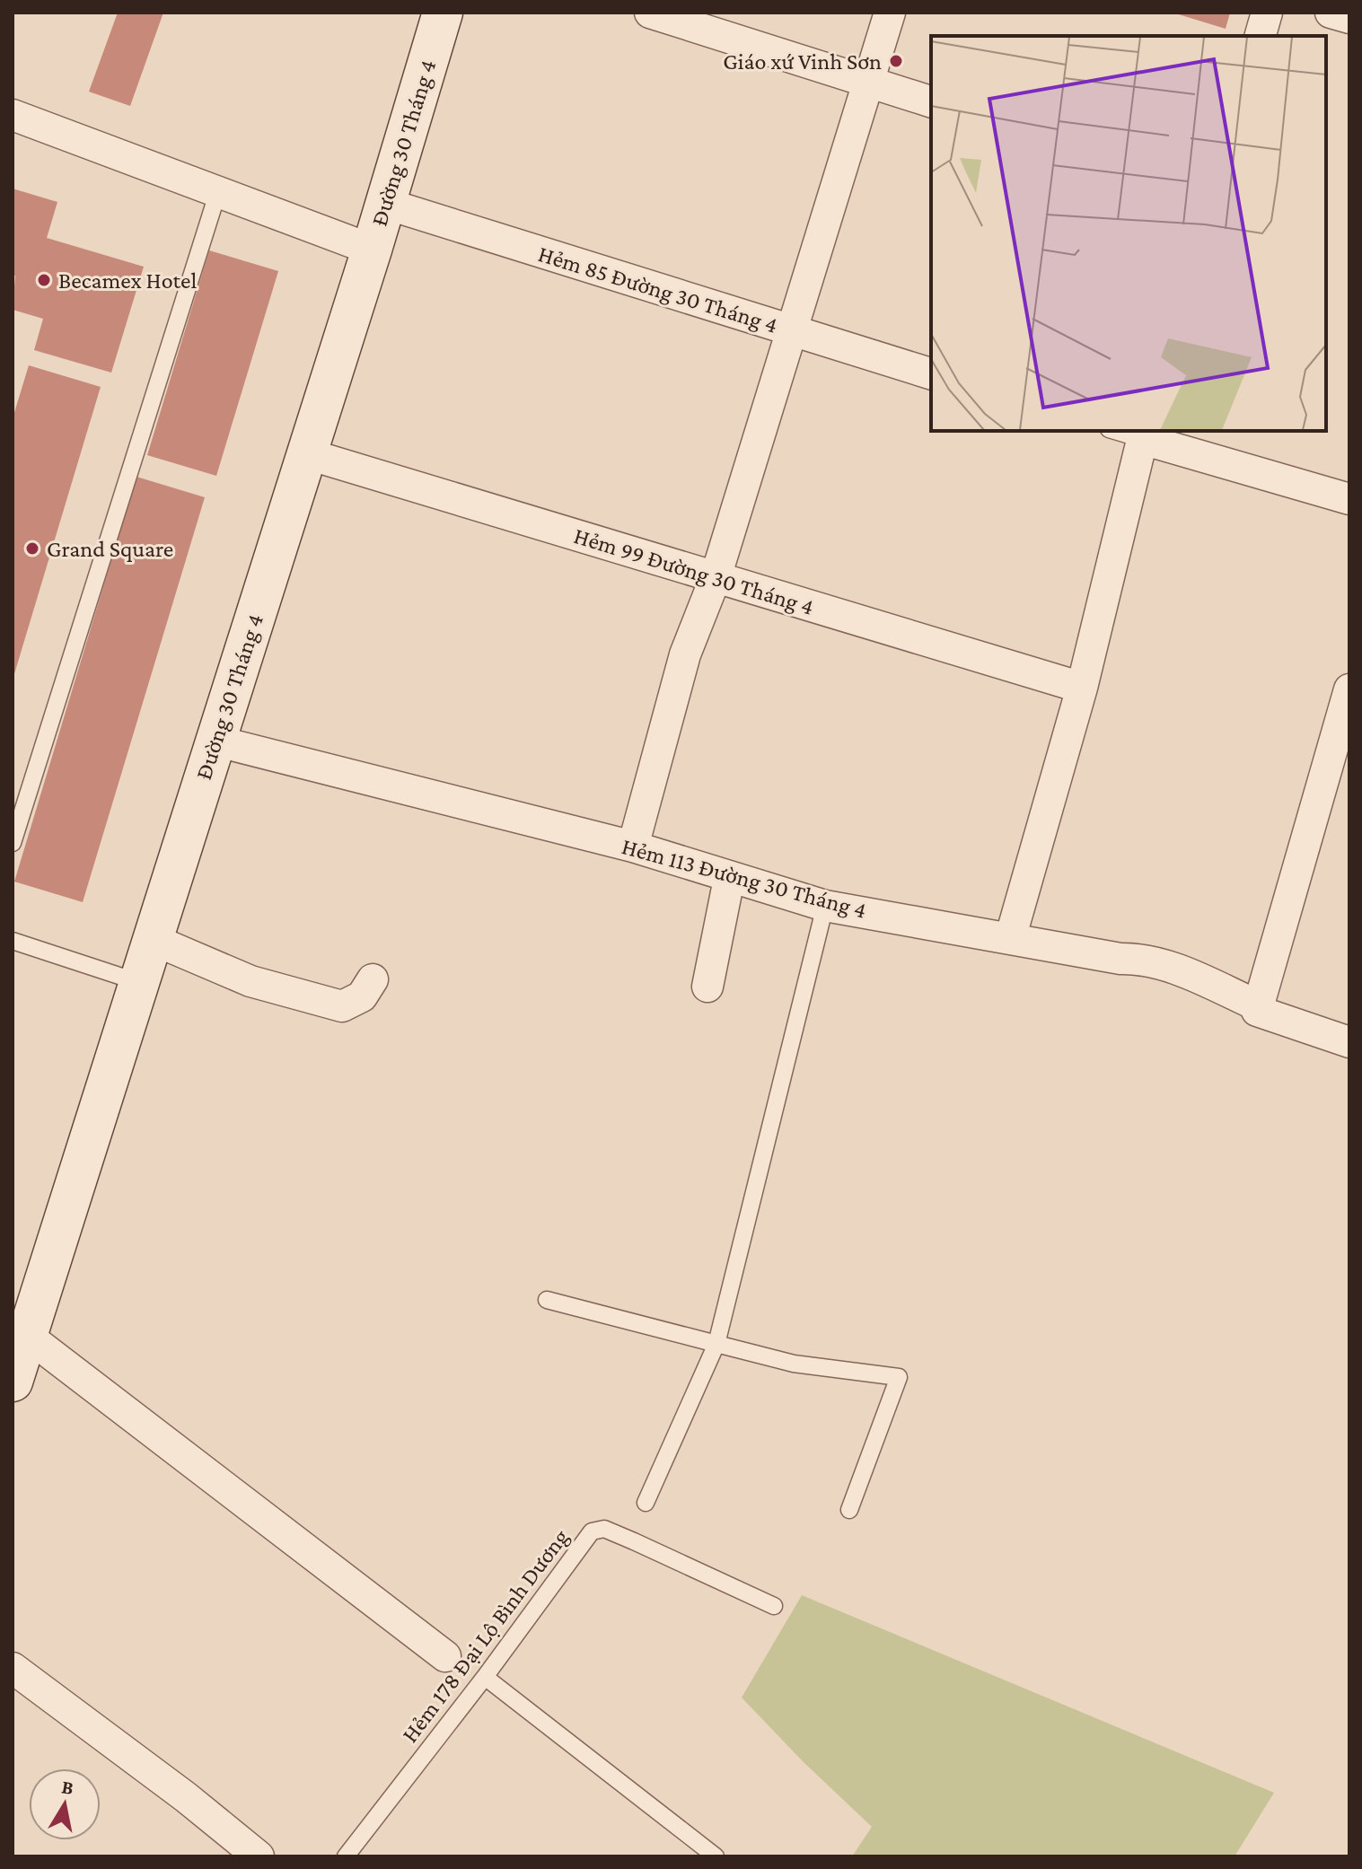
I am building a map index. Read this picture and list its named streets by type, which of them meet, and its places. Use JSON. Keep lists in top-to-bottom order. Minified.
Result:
{"streets":{"main road":["Đường 30 Tháng 4"],"street":["Hẻm 85 Đường 30 Tháng 4","Hẻm 99 Đường 30 Tháng 4","Hẻm 113 Đường 30 Tháng 4"],"lane":["Hẻm 178 Đại Lộ Bình Dương"]},"crossings":[["Đường 30 Tháng 4","Hẻm 85 Đường 30 Tháng 4"],["Đường 30 Tháng 4","Hẻm 99 Đường 30 Tháng 4"],["Đường 30 Tháng 4","Hẻm 113 Đường 30 Tháng 4"]],"places":["Giáo xứ Vinh Sơn","Becamex Hotel","Grand Square"],"north":"top"}
